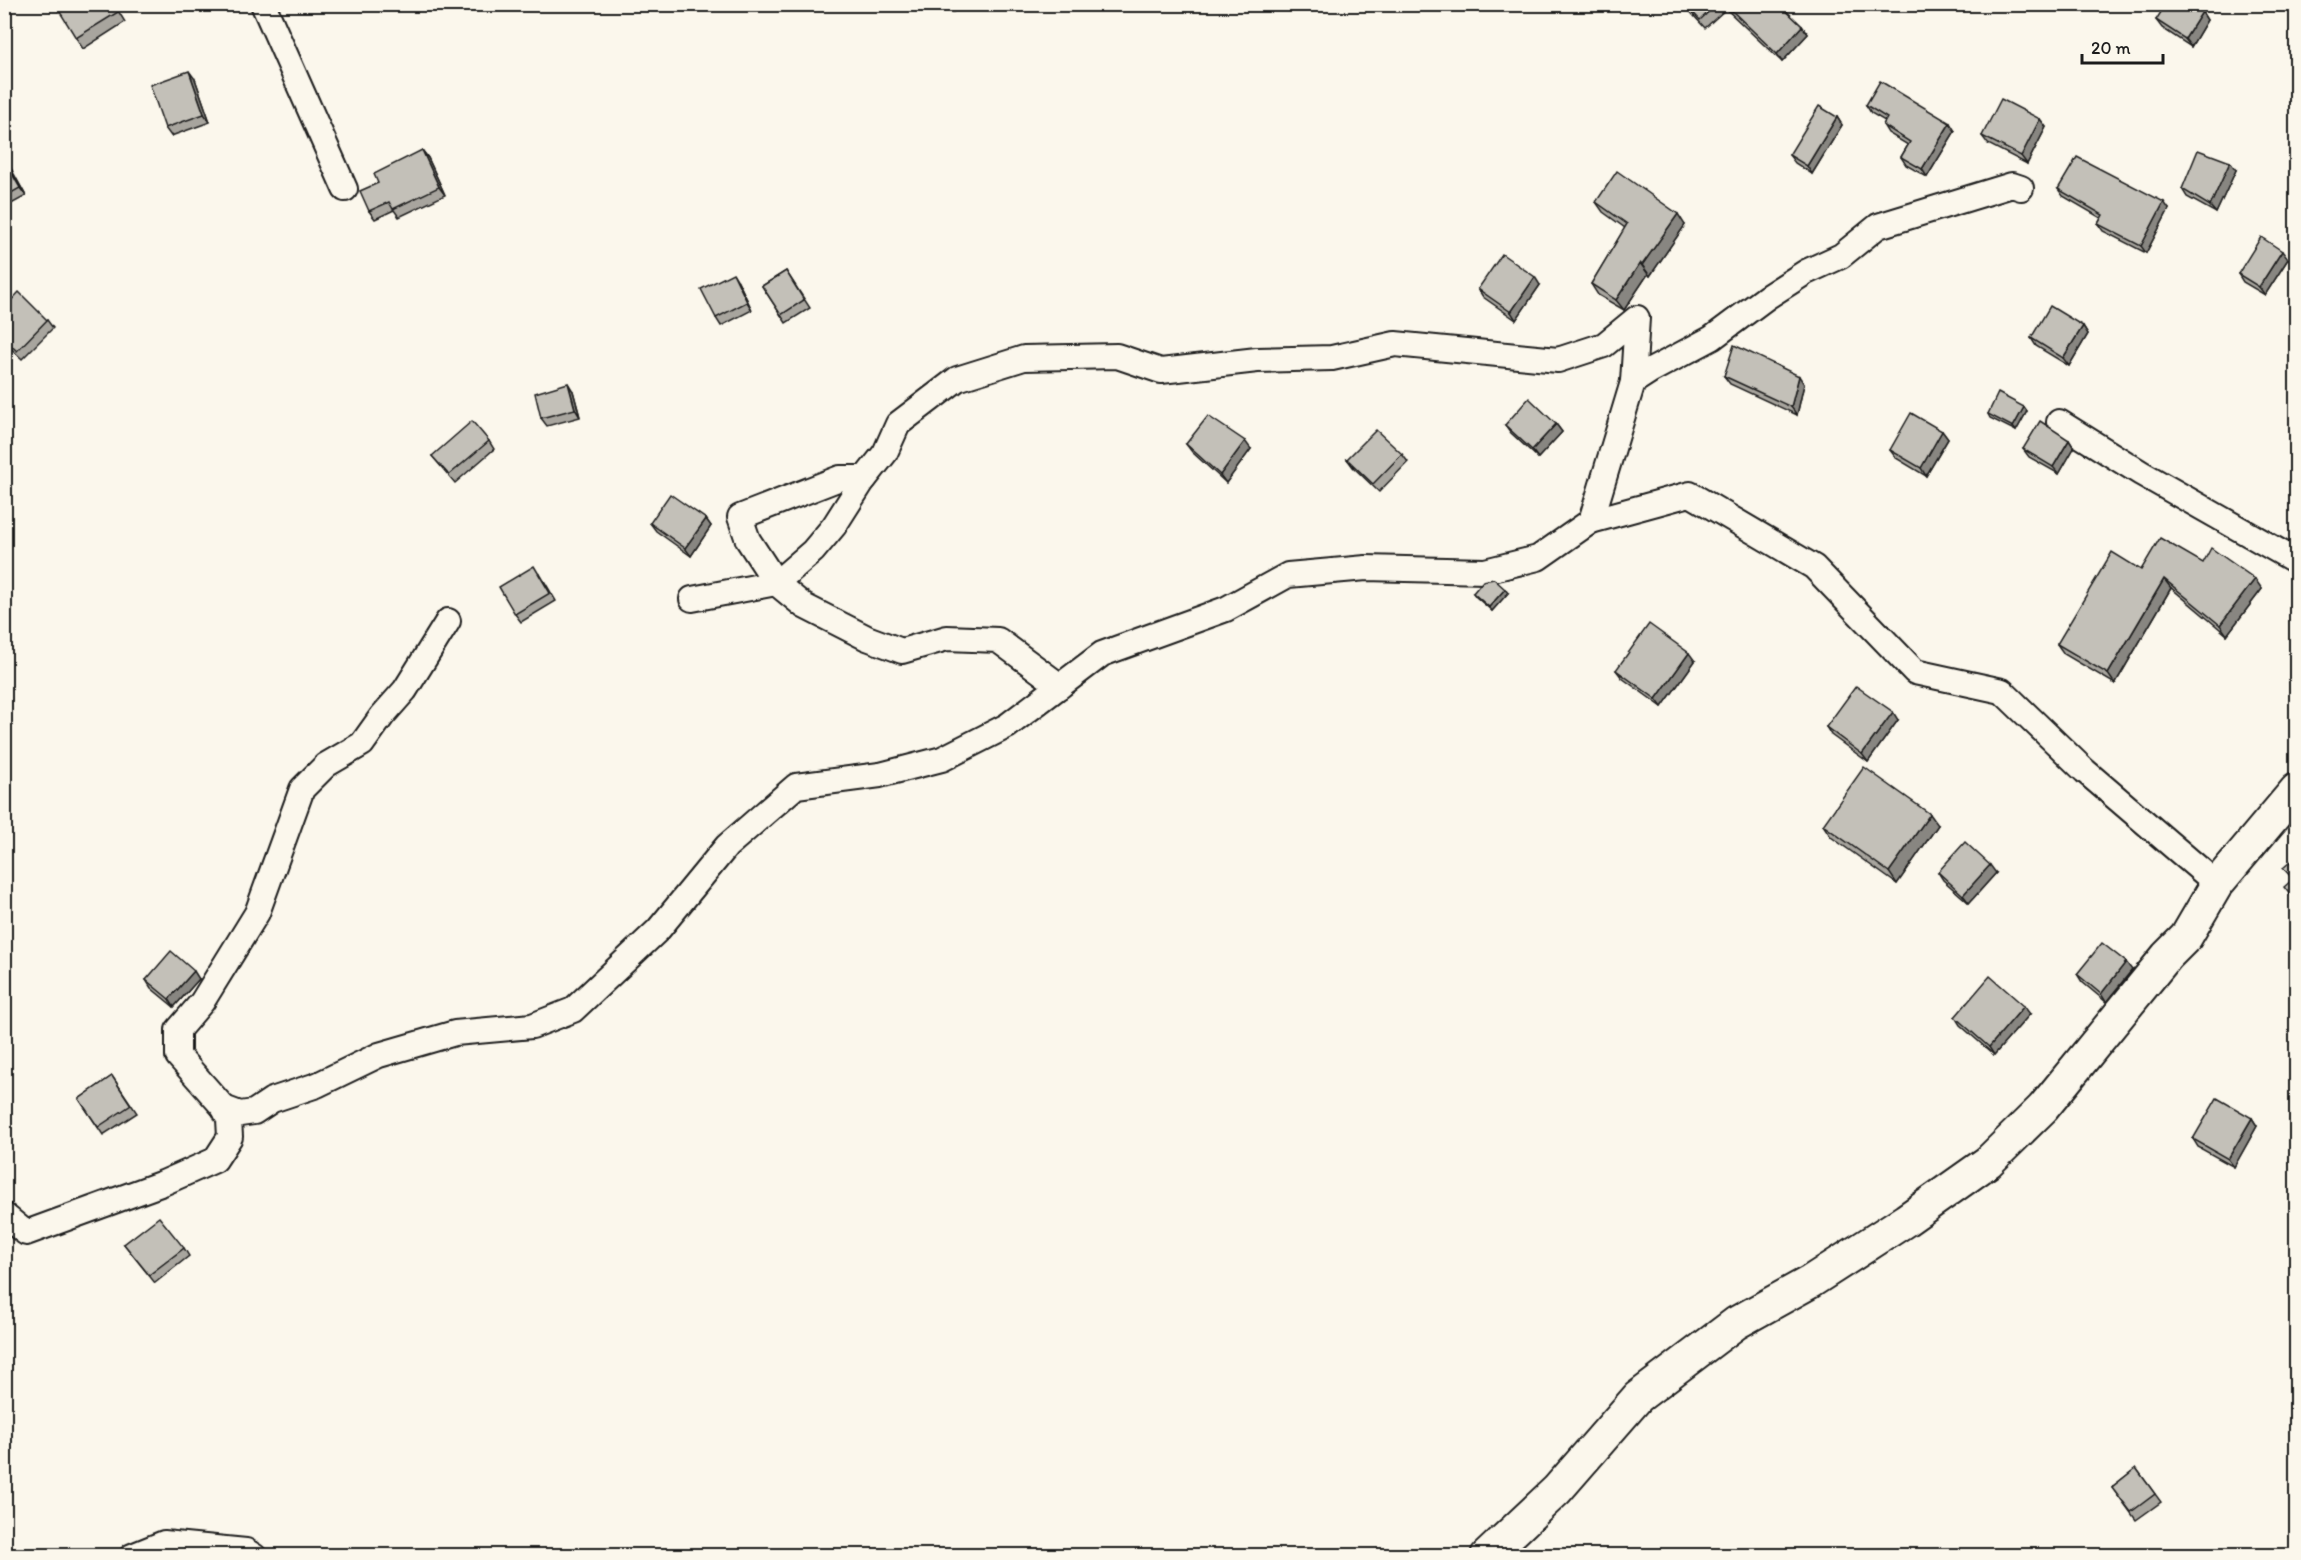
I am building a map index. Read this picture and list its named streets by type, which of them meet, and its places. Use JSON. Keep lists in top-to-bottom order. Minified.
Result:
{"scale_bar":"20 m"}
